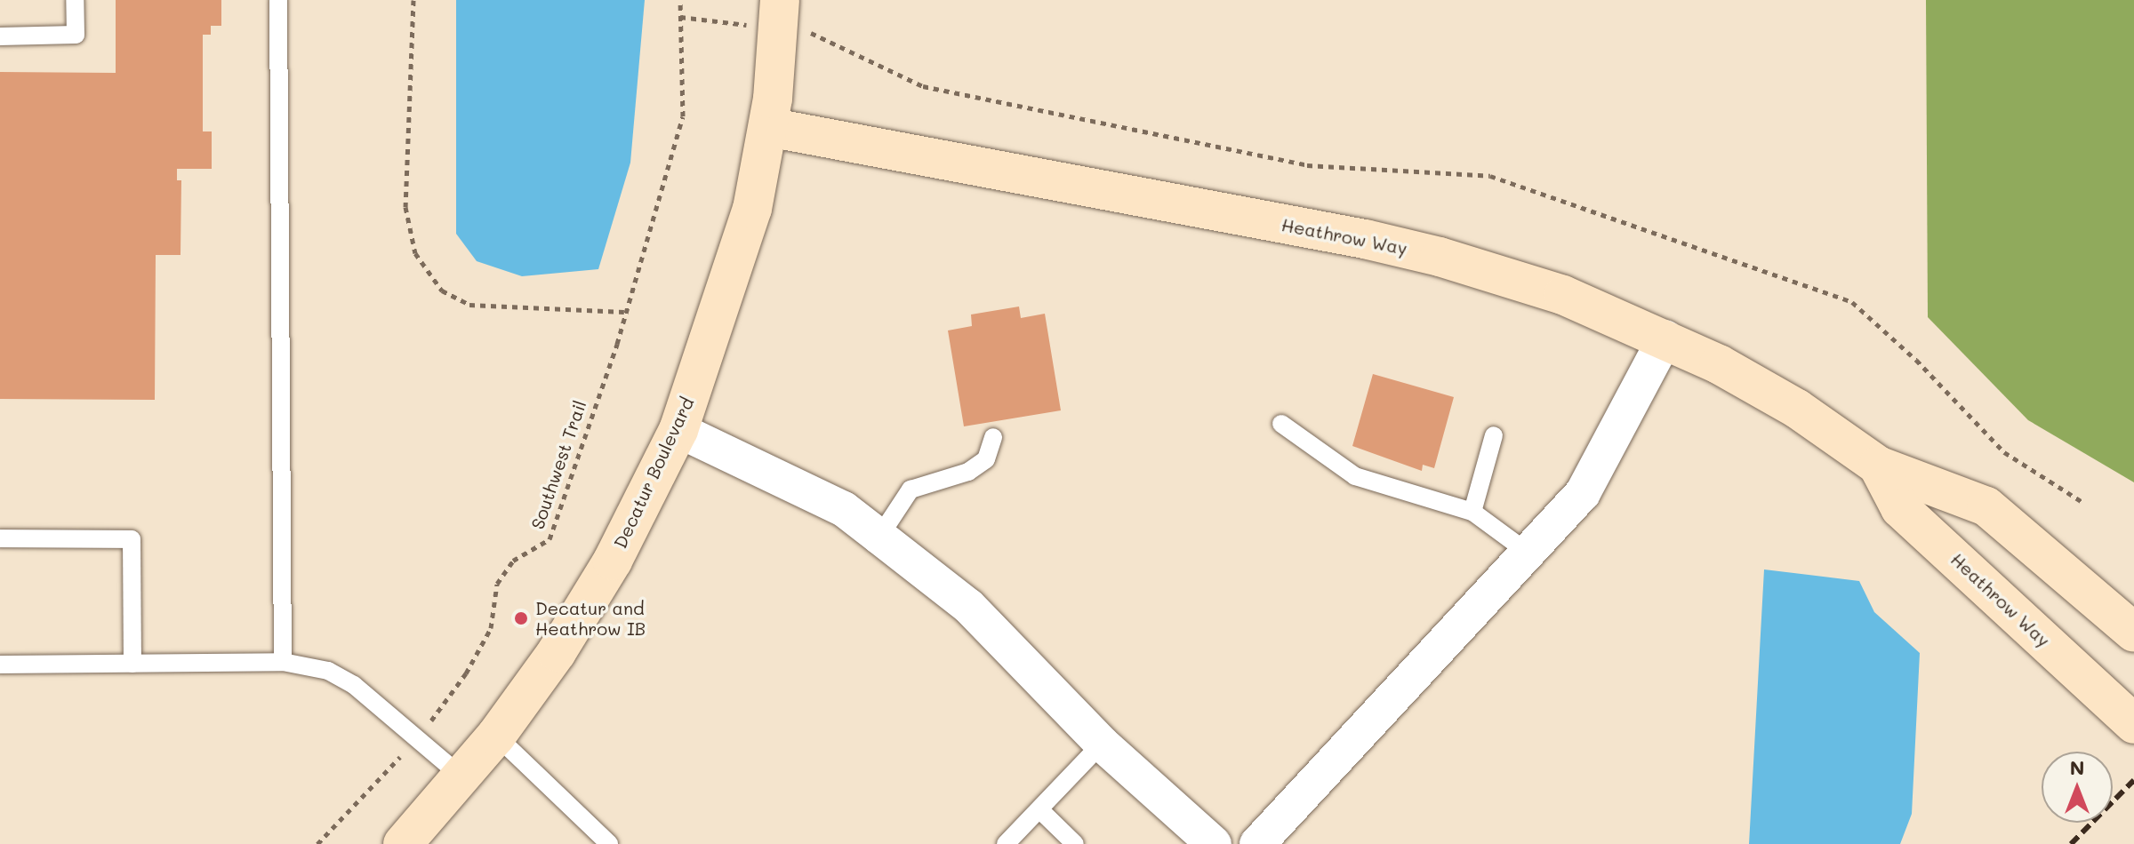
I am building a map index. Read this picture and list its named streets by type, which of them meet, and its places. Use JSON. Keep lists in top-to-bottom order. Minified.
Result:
{"streets":{"street":["Heathrow Way","Decatur Boulevard"],"path":["Southwest Trail"]},"crossings":[["Heathrow Way","Decatur Boulevard"]],"places":["Decatur and Heathrow IB"],"north":"top"}
